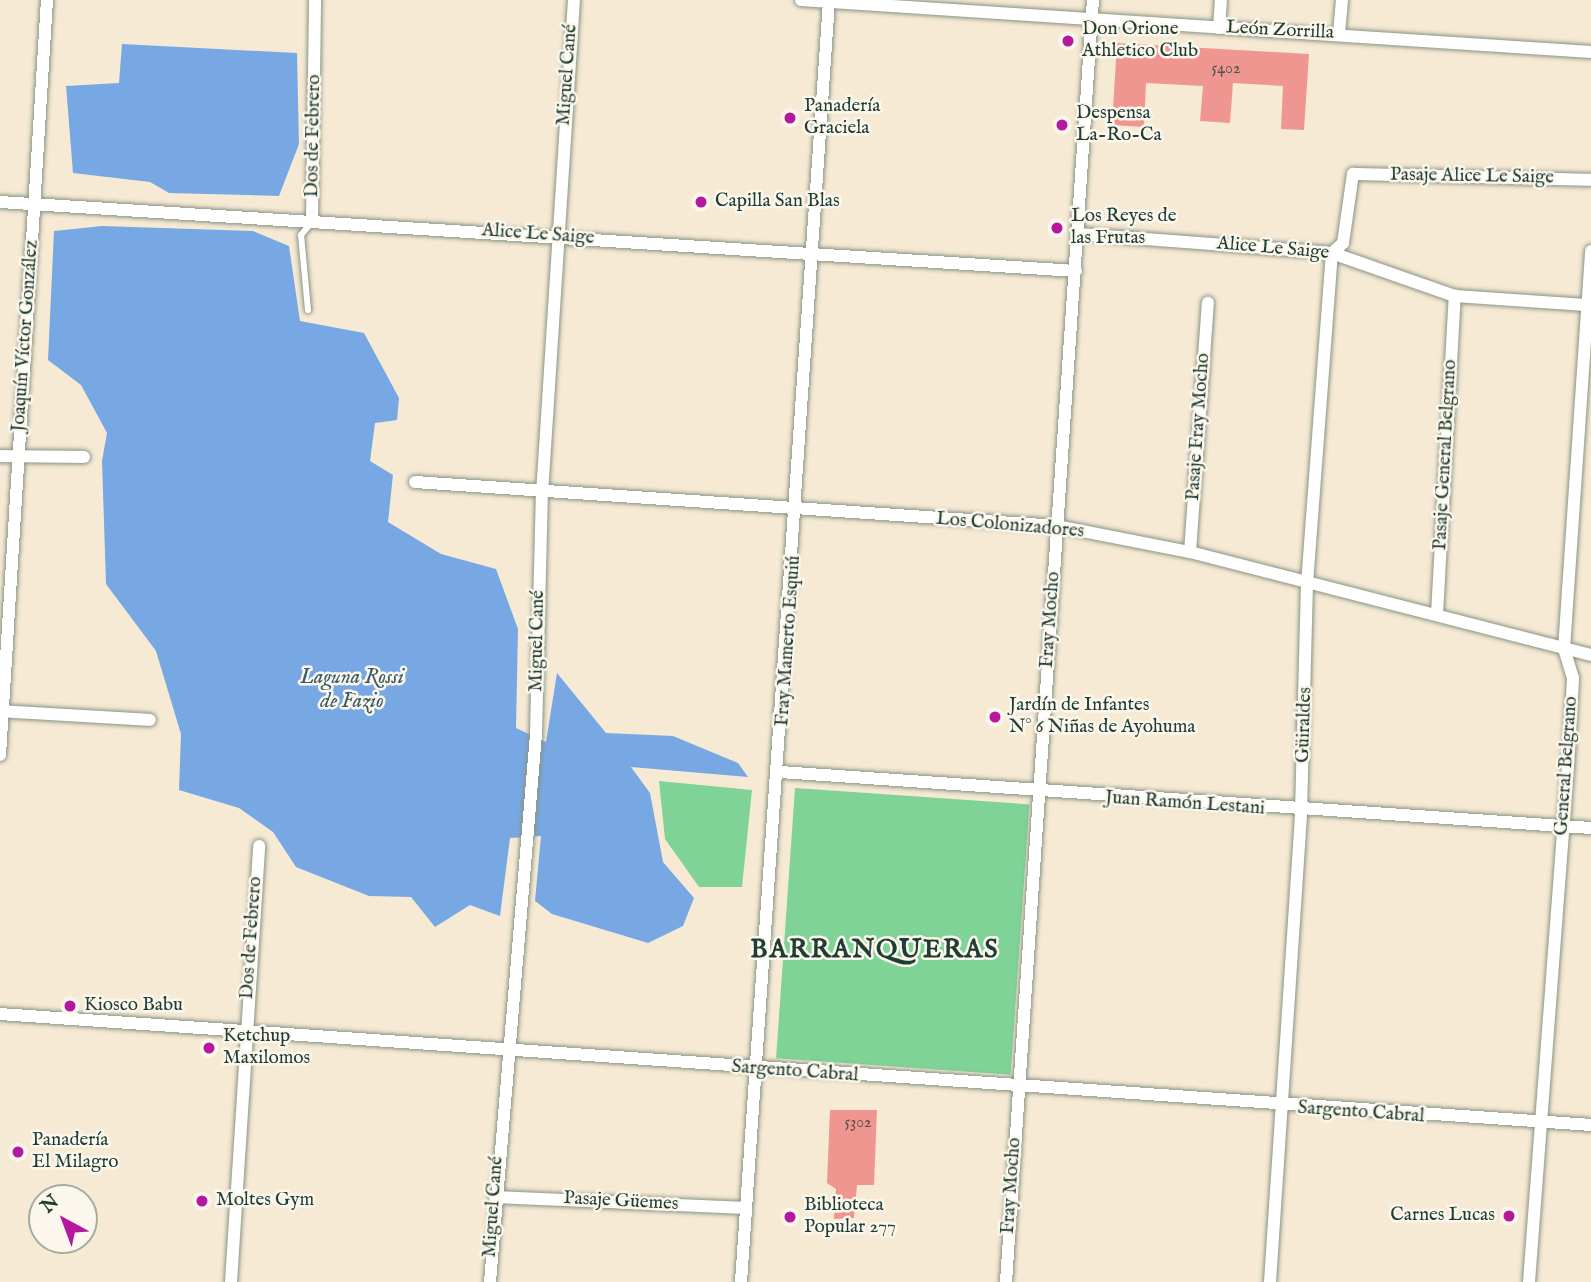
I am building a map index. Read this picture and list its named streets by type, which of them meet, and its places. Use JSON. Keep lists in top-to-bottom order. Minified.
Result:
{"streets":{"street":["León Zorrilla","Miguel Cané","Dos de Febrero","Pasaje Alice Le Saige","Alice Le Saige","Joaquín Víctor González","Pasaje Fray Mocho","Pasaje General Belgrano","Los Colonizadores","Fray Mocho","Fray Mamerto Esquiú","Güiraldes","General Belgrano","Juan Ramón Lestani","Sargento Cabral","Pasaje Güemes"]},"crossings":[["León Zorrilla","Fray Mocho"],["León Zorrilla","Fray Mamerto Esquiú"],["Miguel Cané","Alice Le Saige"],["Miguel Cané","Los Colonizadores"],["Miguel Cané","Sargento Cabral"],["Miguel Cané","Pasaje Güemes"],["Dos de Febrero","Alice Le Saige"],["Dos de Febrero","Sargento Cabral"],["Pasaje Alice Le Saige","Güiraldes"],["Alice Le Saige","Joaquín Víctor González"],["Alice Le Saige","Pasaje General Belgrano"],["Alice Le Saige","Fray Mocho"],["Alice Le Saige","Fray Mamerto Esquiú"],["Alice Le Saige","Güiraldes"],["Alice Le Saige","General Belgrano"],["Pasaje Fray Mocho","Los Colonizadores"],["Pasaje General Belgrano","Los Colonizadores"],["Los Colonizadores","Fray Mocho"],["Los Colonizadores","Fray Mamerto Esquiú"],["Los Colonizadores","Güiraldes"],["Los Colonizadores","General Belgrano"],["Fray Mocho","Juan Ramón Lestani"],["Fray Mocho","Sargento Cabral"],["Fray Mamerto Esquiú","Juan Ramón Lestani"],["Fray Mamerto Esquiú","Sargento Cabral"],["Fray Mamerto Esquiú","Pasaje Güemes"],["Güiraldes","Juan Ramón Lestani"],["Güiraldes","Sargento Cabral"],["General Belgrano","Juan Ramón Lestani"],["General Belgrano","Sargento Cabral"]],"districts":["BARRANQUERAS"],"water":["Laguna Rossi de Fazio"],"places":["Don Orione Athletico Club","Panadería Graciela","Despensa La-Ro-Ca","Capilla San Blas","Los Reyes de las Frutas","Jardín de Infantes N° 6 Niñas de Ayohuma","Kiosco Babu","Ketchup Maxilomos","Panadería El Milagro","Moltes Gym","Carnes Lucas","Biblioteca Popular 277"],"house_numbers":["5402","5302"],"north":"top left"}
